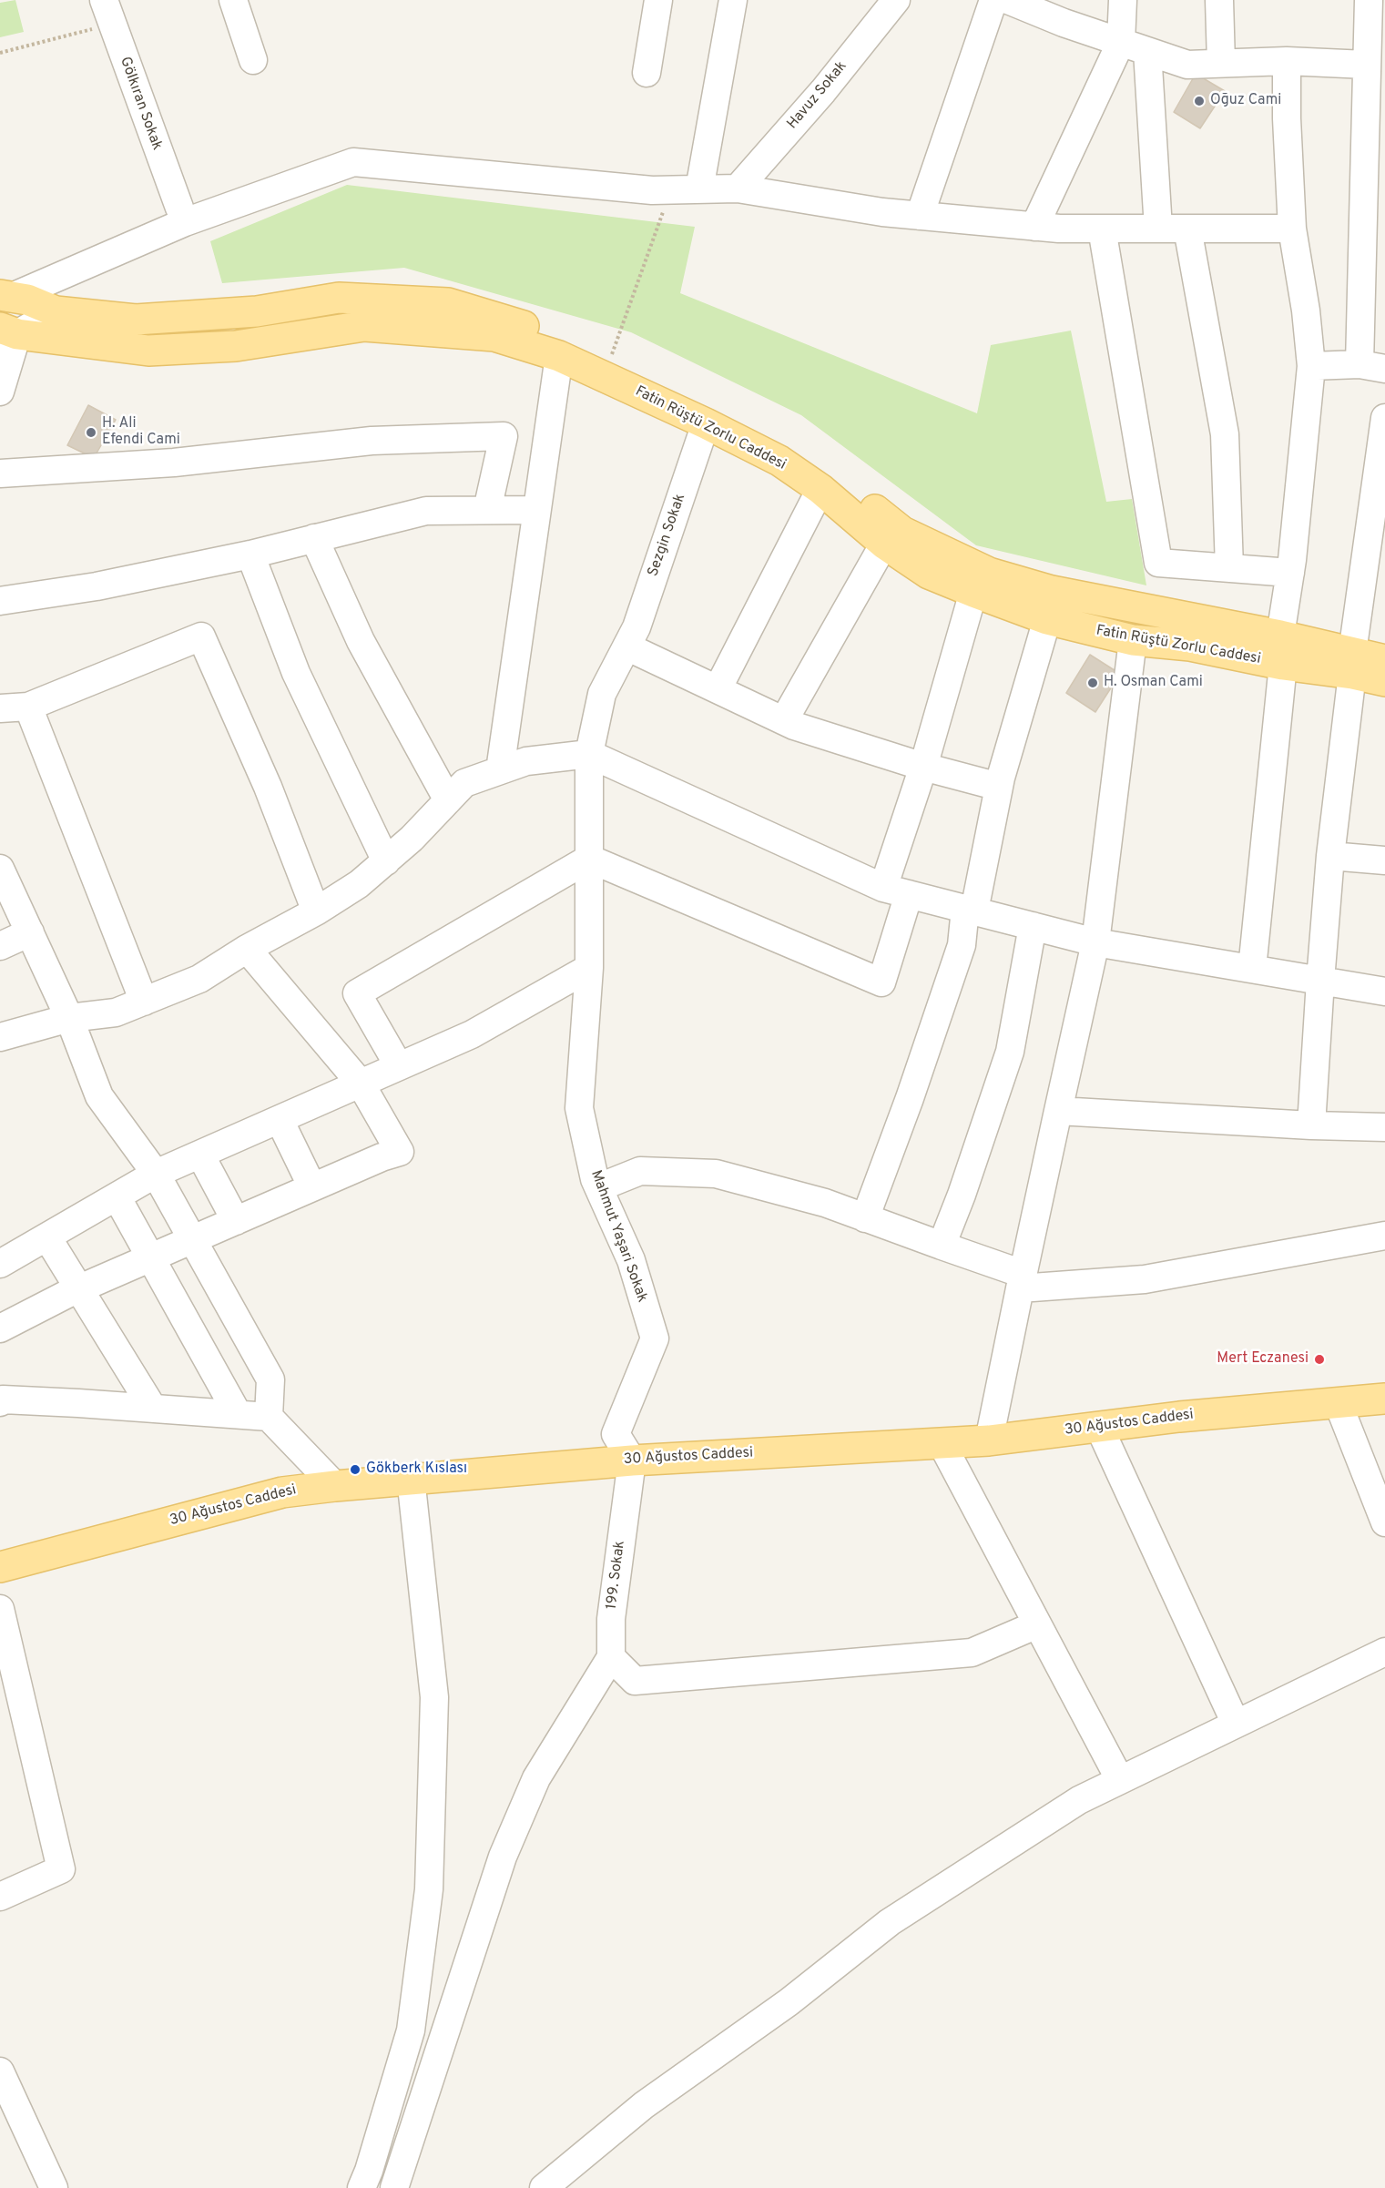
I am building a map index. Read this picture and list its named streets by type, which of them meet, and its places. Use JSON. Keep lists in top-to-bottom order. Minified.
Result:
{"streets":{"main road":["Fatin Rüştü Zorlu Caddesi","30 Ağustos Caddesi"],"street":["Havuz Sokak","Gölkıran Sokak","Sezgin Sokak","Mahmut Yaşari Sokak","199. Sokak"]},"crossings":[["Fatin Rüştü Zorlu Caddesi","Sezgin Sokak"],["Sezgin Sokak","Mahmut Yaşari Sokak"],["Mahmut Yaşari Sokak","30 Ağustos Caddesi"],["Mahmut Yaşari Sokak","199. Sokak"],["30 Ağustos Caddesi","199. Sokak"]],"places":["Oğuz Cami","H. Ali Efendi Cami","H. Osman Cami","Mert Eczanesi","Gökberk Kıslası"]}
